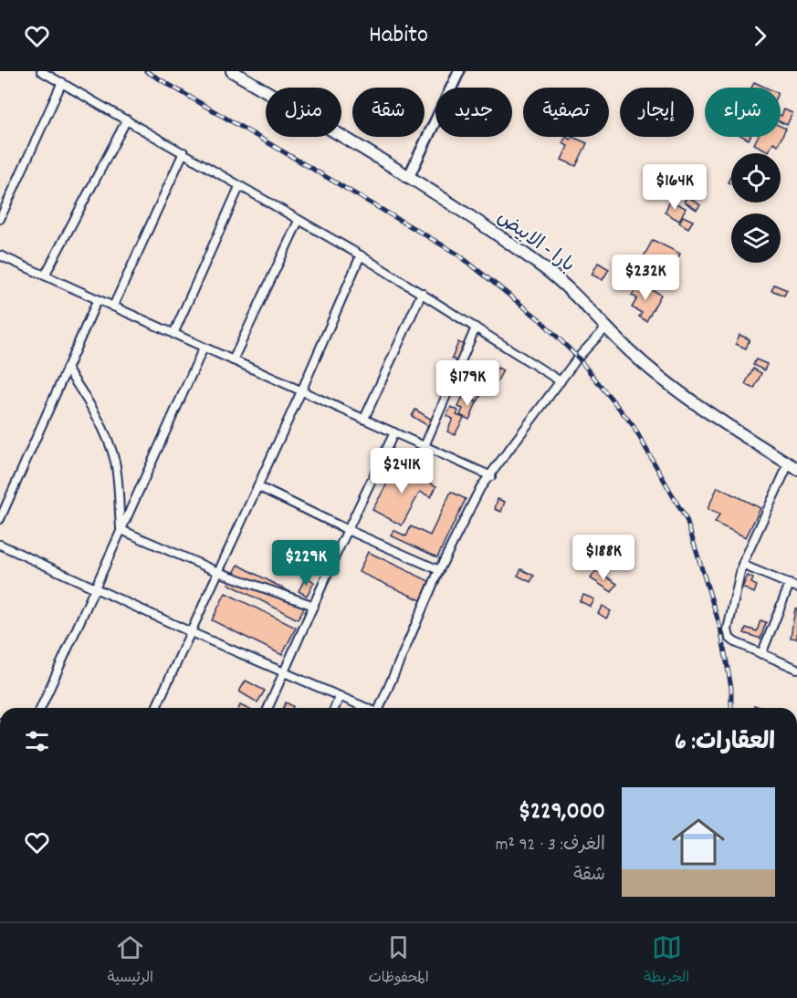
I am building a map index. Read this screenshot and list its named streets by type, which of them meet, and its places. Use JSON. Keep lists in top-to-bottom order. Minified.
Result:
{"streets":{"main road":["بارا - الابيض"]},"page":{"header":"Habito","chip":["شراء","إيجار","تصفية","جديد","شقة","منزل"],"price":["$164K","$232K","$179K","$241K","$188K","$229K"],"heading":"العقارات: 6","list":[{"name":"$229,000","note":"الغرف: 3 · 92 m² · شقة"}],"tabs":["الخريطة","المحفوظات","الرئيسية"]}}
